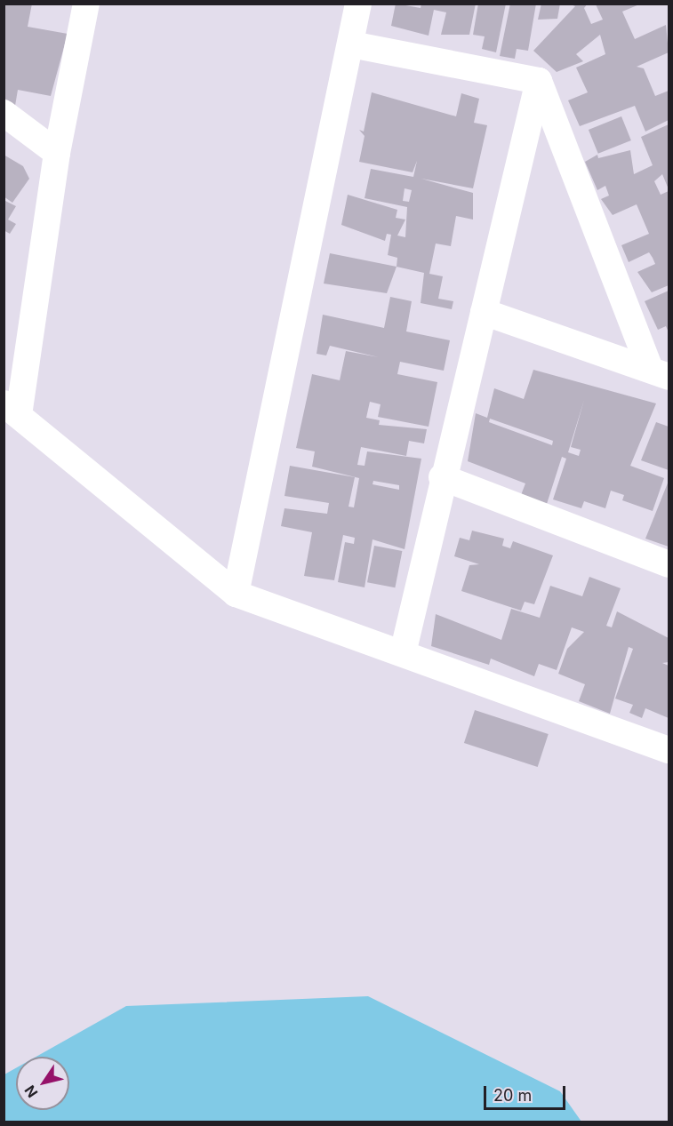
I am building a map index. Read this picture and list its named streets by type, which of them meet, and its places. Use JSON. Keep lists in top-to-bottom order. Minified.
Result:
{"scale_bar":"20 m","north":"bottom left"}
